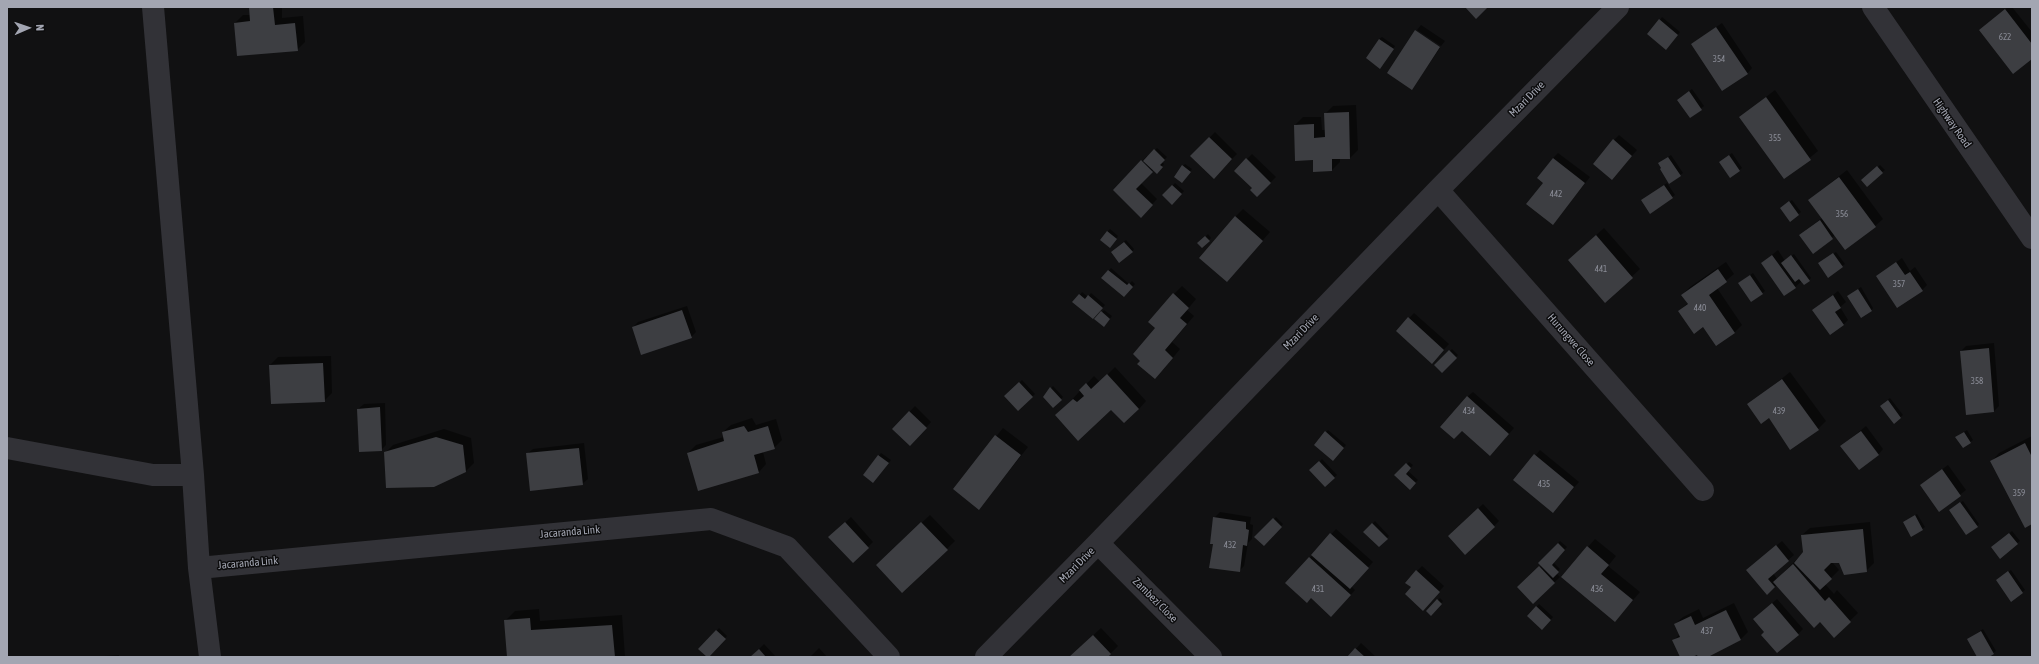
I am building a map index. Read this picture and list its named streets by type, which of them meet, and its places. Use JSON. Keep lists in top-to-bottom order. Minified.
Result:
{"streets":{"street":["Mzari Drive","Highway Road","Hurungwe Close","Jacaranda Link","Zambezi Close"]},"crossings":[["Mzari Drive","Hurungwe Close"],["Mzari Drive","Zambezi Close"]],"house_numbers":["622","354","355","442","356","441","357","440","358","434","439","435","359","432","431","436","437"],"north":"right"}
